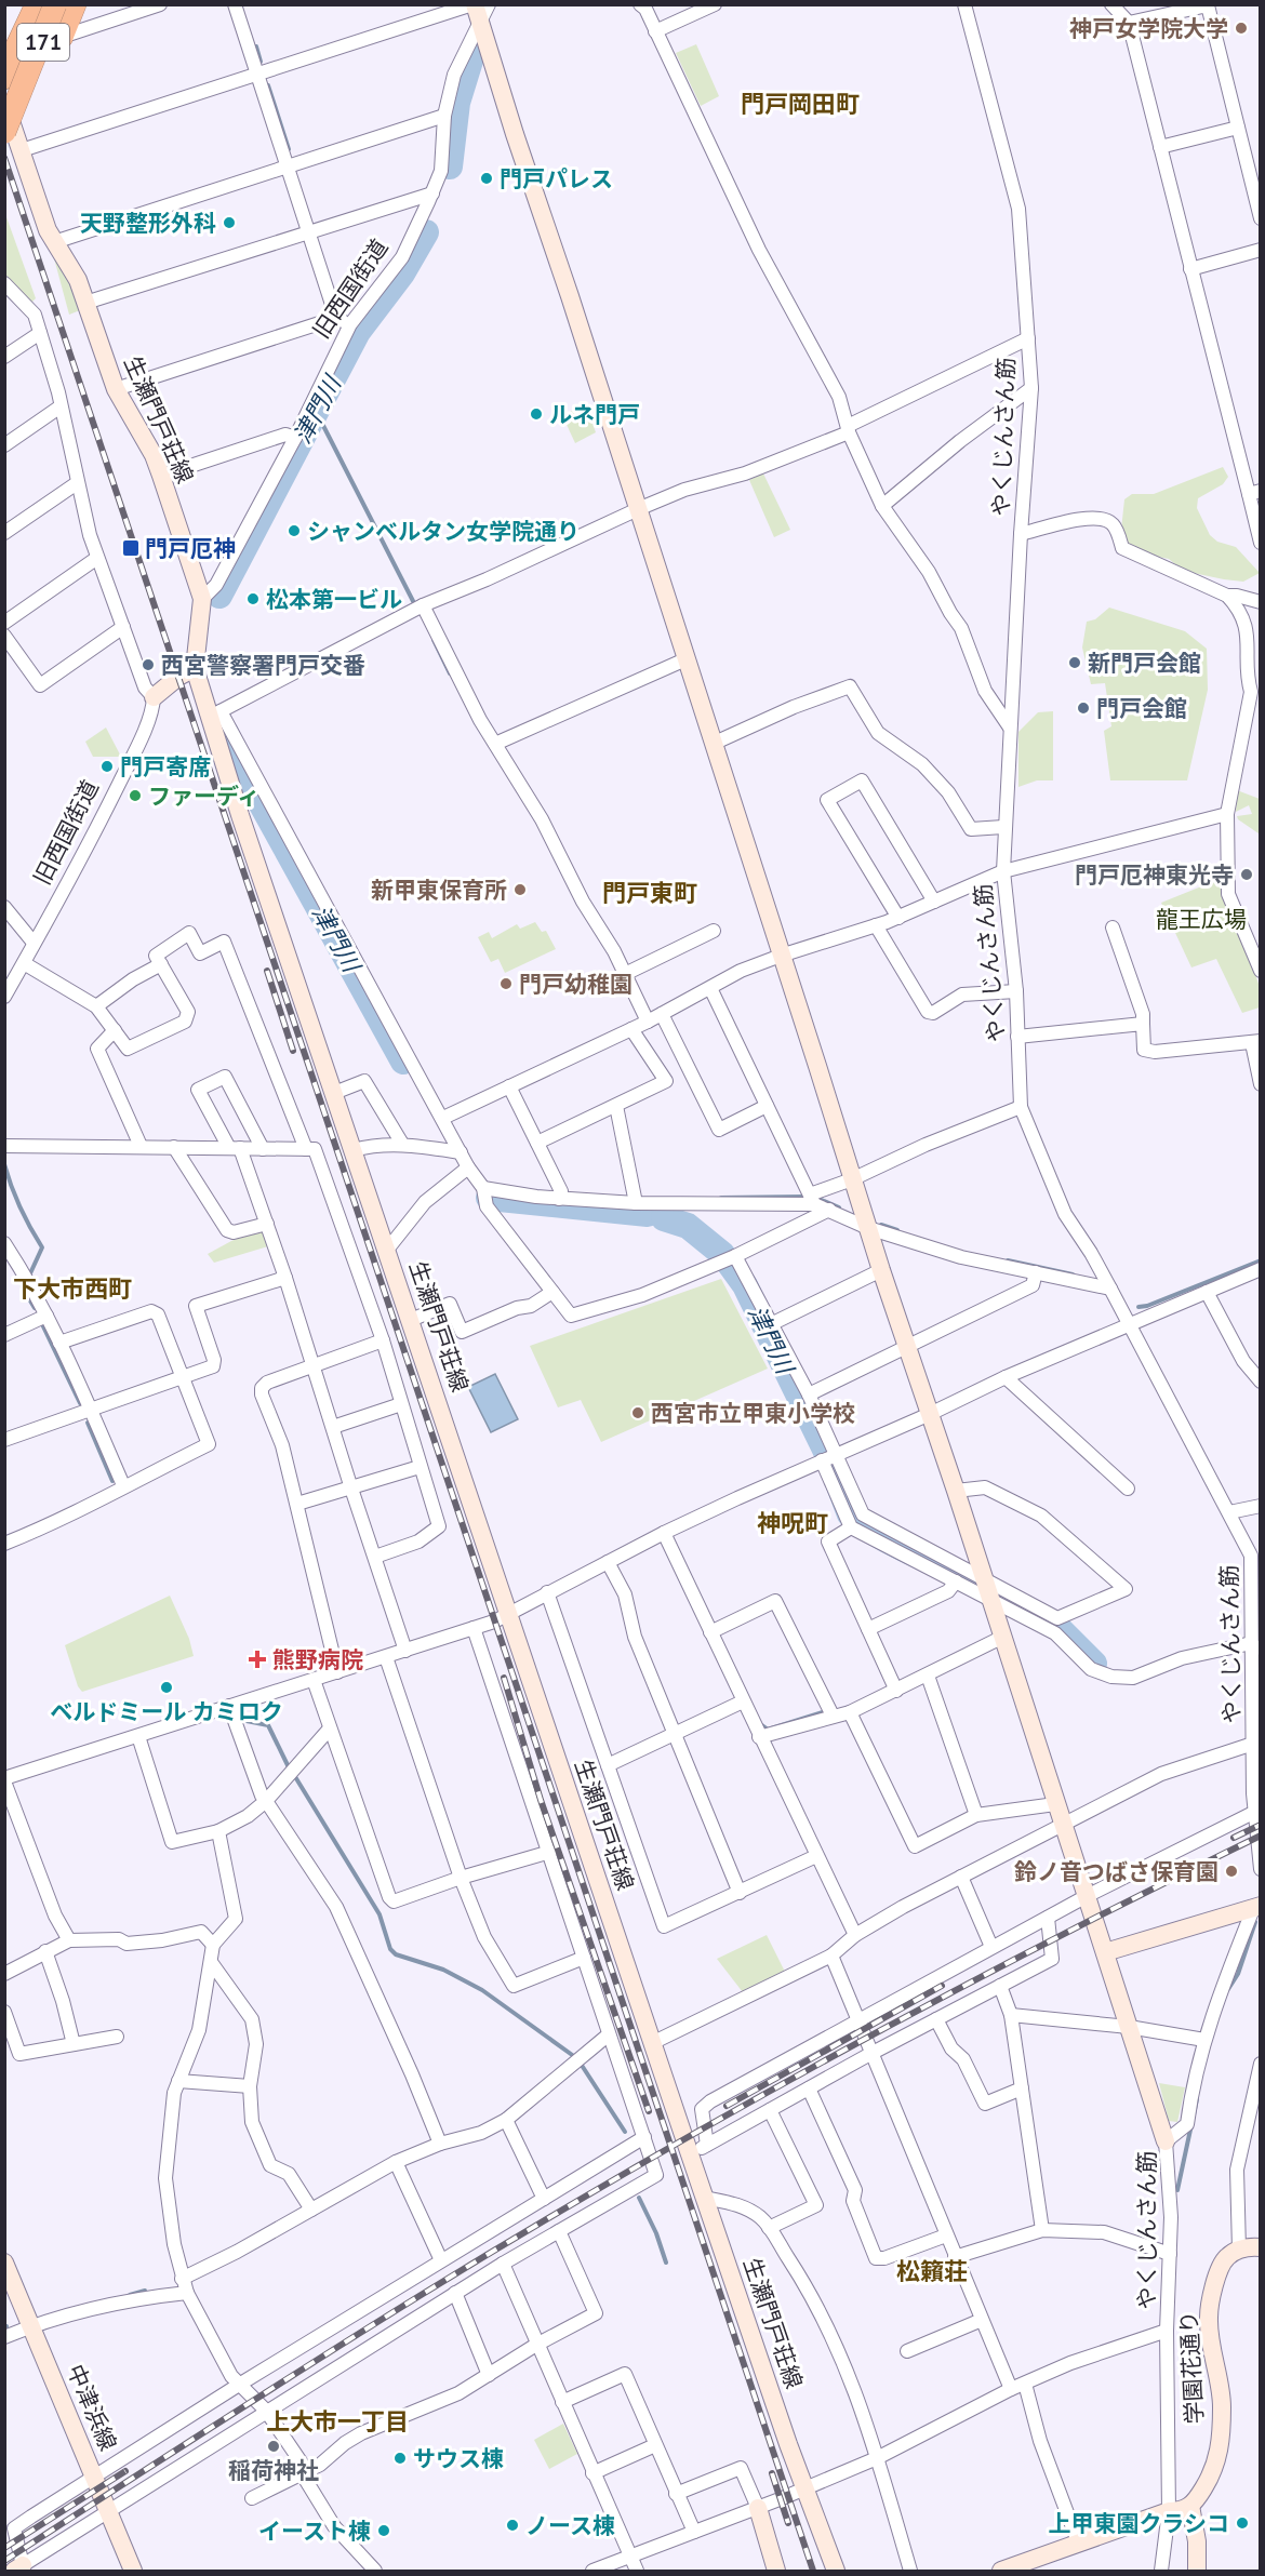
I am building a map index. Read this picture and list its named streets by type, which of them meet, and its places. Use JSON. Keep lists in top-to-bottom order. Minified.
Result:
{"streets":{"highway":["171"],"street":["旧西国街道","生瀬門戸荘線","やくじんさん筋","学園花通り","中津浜線"]},"crossings":[["旧西国街道","生瀬門戸荘線"]],"districts":["門戸岡田町","門戸東町","下大市西町","神呪町","松籟荘","上大市一丁目"],"water":["津門川"],"parks":["龍王広場"],"places":{"other":["神戸女学院大学","門戸パレス","天野整形外科","ルネ門戸","シャンベルタン女学院通り","松本第一ビル","新門戸会館","西宮警察署門戸交番","門戸会館","門戸寄席","ファーディ","門戸厄神東光寺","新甲東保育所","門戸幼稚園","西宮市立甲東小学校","ベルドミール カミロク","鈴ノ音つばさ保育園","稲荷神社","サウス棟","上甲東園クラシコ","ノース棟","イースト棟"],"transit":["門戸厄神"],"health":["熊野病院"]}}
